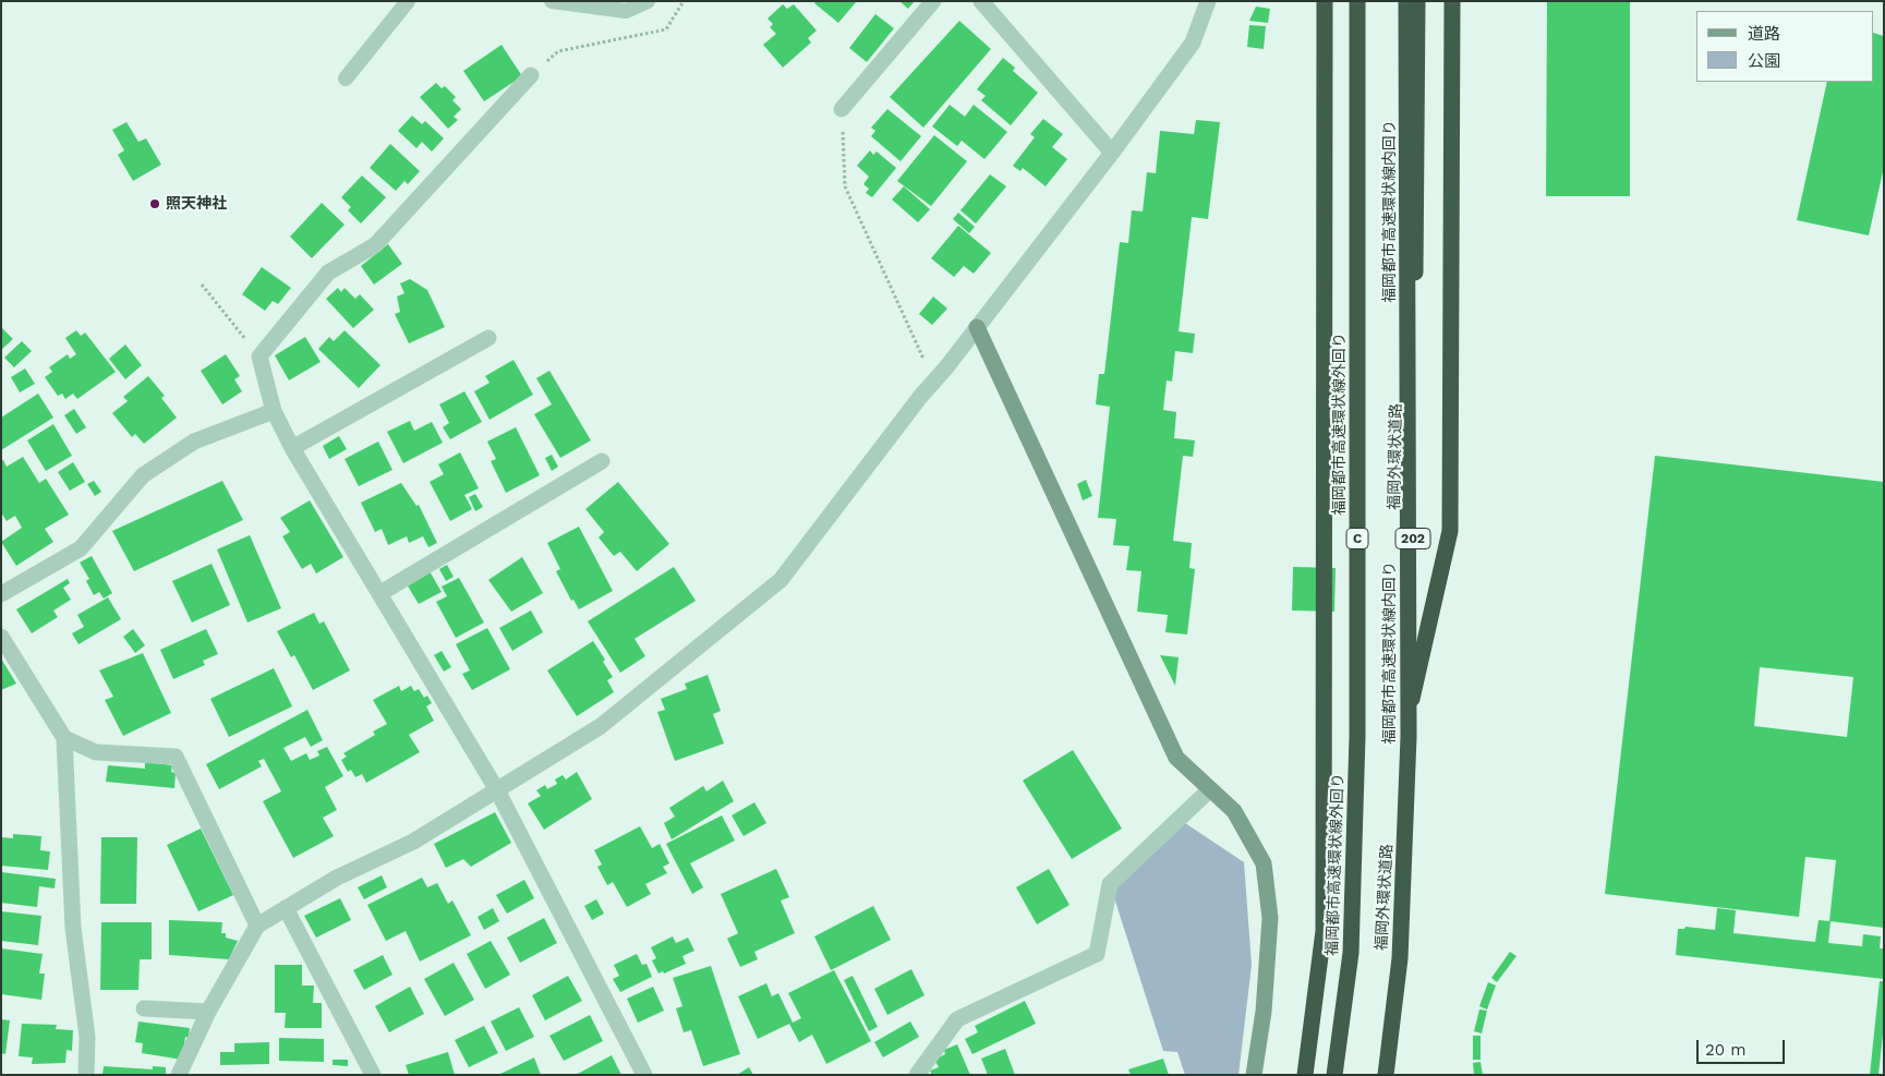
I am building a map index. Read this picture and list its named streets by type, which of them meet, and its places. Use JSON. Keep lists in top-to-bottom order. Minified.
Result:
{"streets":{"highway":["福岡都市高速環状線内回り","福岡都市高速環状線外回り","福岡外環状道路","C","202"]},"crossings":[["福岡都市高速環状線内回り","福岡外環状道路"],["福岡都市高速環状線外回り","福岡外環状道路"]],"places":["照天神社"],"legend":["道路","公園"],"scale_bar":"20 m"}
